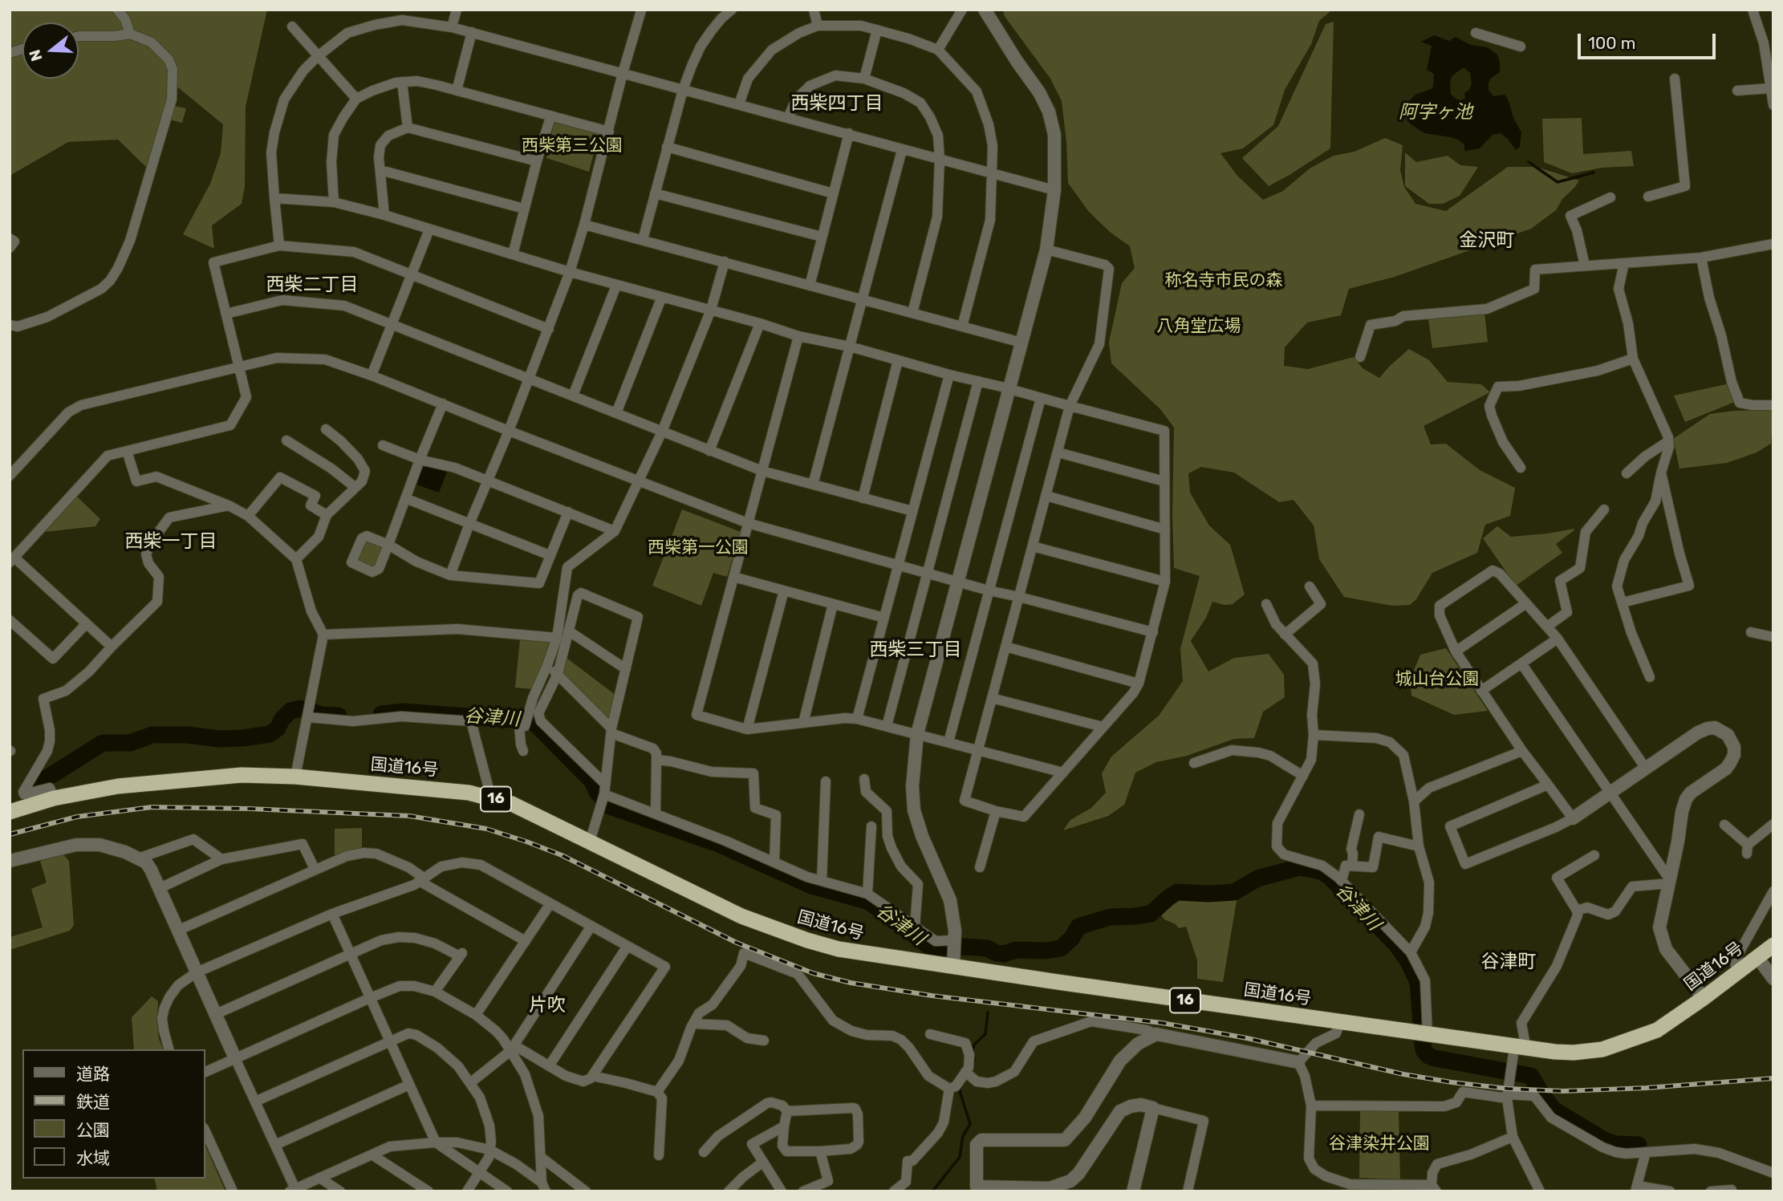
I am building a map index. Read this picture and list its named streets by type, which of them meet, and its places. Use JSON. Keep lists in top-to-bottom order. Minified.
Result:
{"streets":{"highway":["国道16号","16"]},"districts":["西柴四丁目","金沢町","西柴二丁目","西柴一丁目","西柴三丁目","谷津町","片吹"],"water":["阿字ヶ池","谷津川"],"parks":["西柴第三公園","称名寺市民の森","八角堂広場","西柴第一公園","城山台公園","谷津染井公園"],"legend":["道路","鉄道","公園","水域"],"scale_bar":"100 m","north":"left"}
